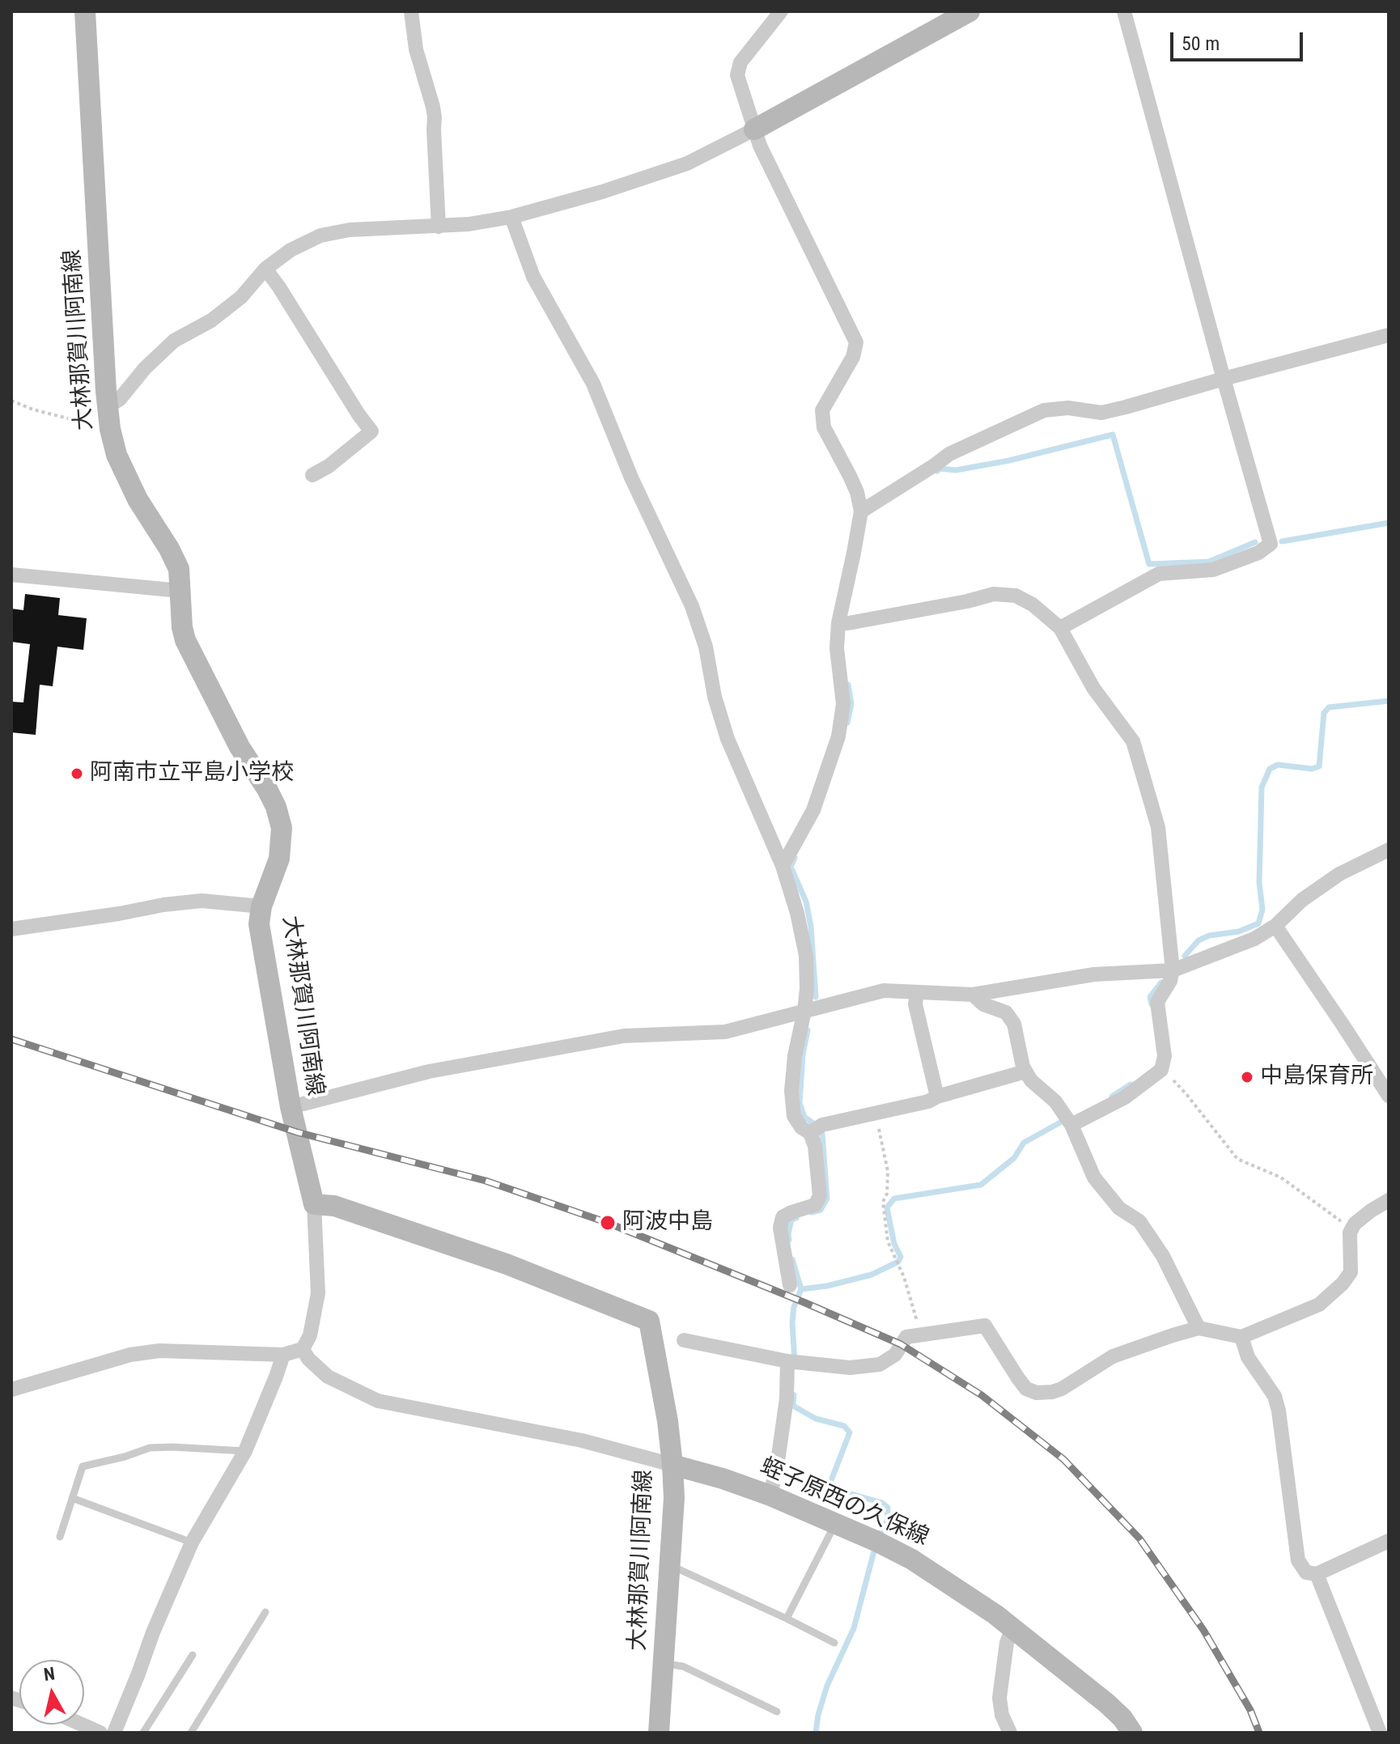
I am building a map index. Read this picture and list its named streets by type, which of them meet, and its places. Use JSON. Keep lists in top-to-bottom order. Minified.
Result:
{"streets":{"main road":["大林那賀川阿南線","蛭子原西の久保線"]},"crossings":[["大林那賀川阿南線","蛭子原西の久保線"]],"places":["阿南市立平島小学校","中島保育所","阿波中島"],"scale_bar":"50 m","north":"top"}
